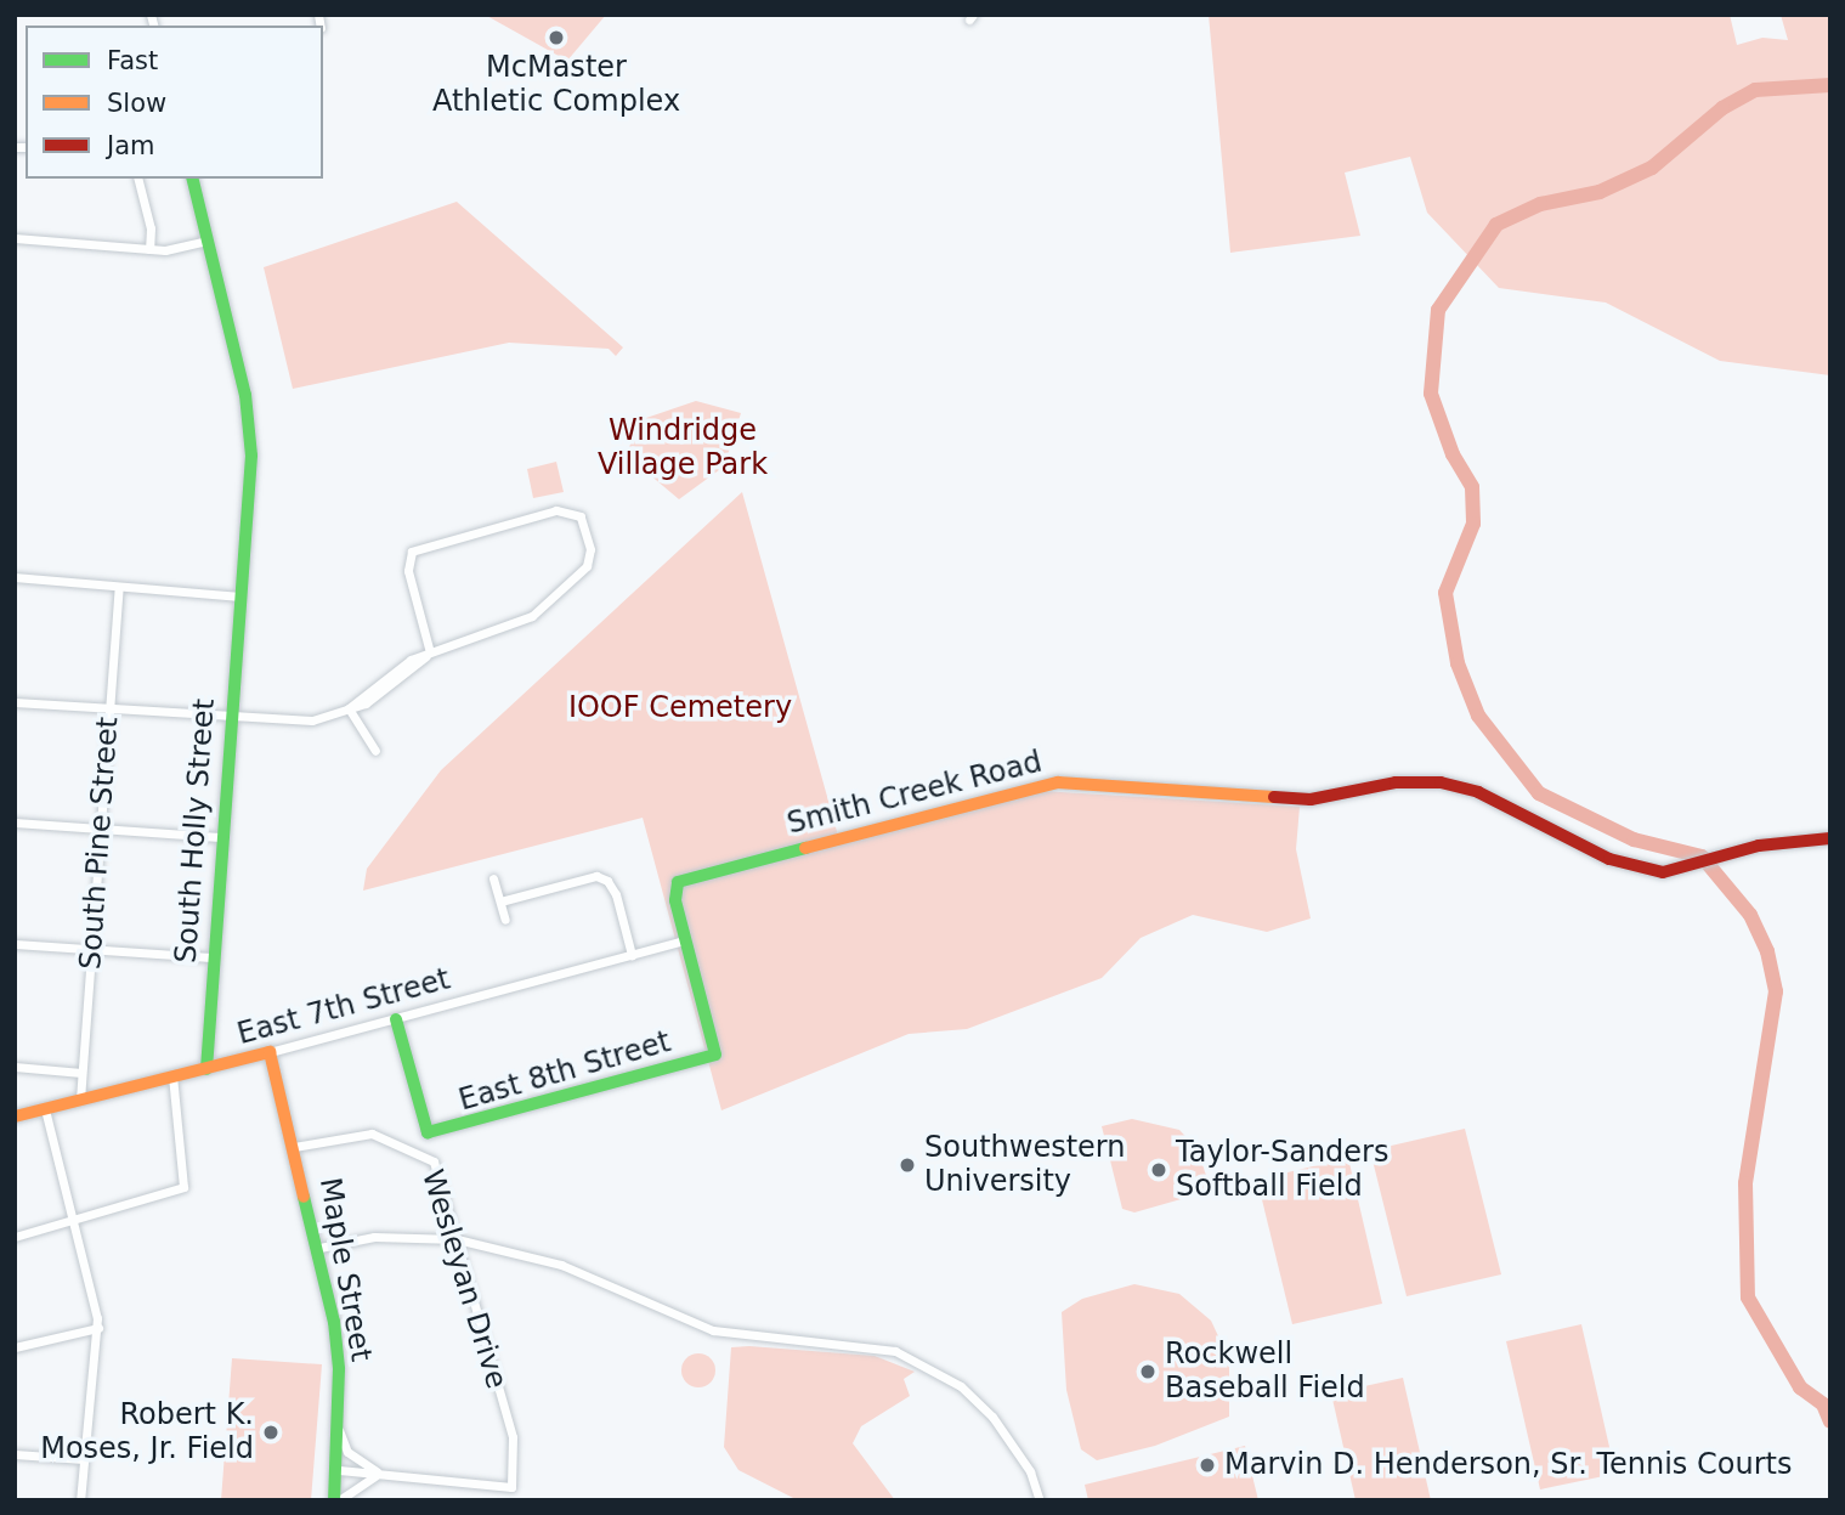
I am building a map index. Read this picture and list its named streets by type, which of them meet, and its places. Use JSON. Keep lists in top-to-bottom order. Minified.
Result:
{"streets":{"street":["Smith Creek Road","South Holly Street","South Pine Street","East 7th Street","East 8th Street","Maple Street","Wesleyan Drive"]},"crossings":[["Smith Creek Road","East 7th Street"],["Smith Creek Road","East 8th Street"],["South Holly Street","East 7th Street"],["South Pine Street","East 7th Street"],["East 7th Street","East 8th Street"],["East 7th Street","Maple Street"],["Maple Street","Wesleyan Drive"]],"parks":["Windridge Village Park","IOOF Cemetery"],"places":["McMaster Athletic Complex","Southwestern University","Taylor-Sanders Softball Field","Rockwell Baseball Field","Robert K. Moses, Jr. Field","Marvin D. Henderson, Sr. Tennis Courts"],"legend":["Fast","Slow","Jam"]}
